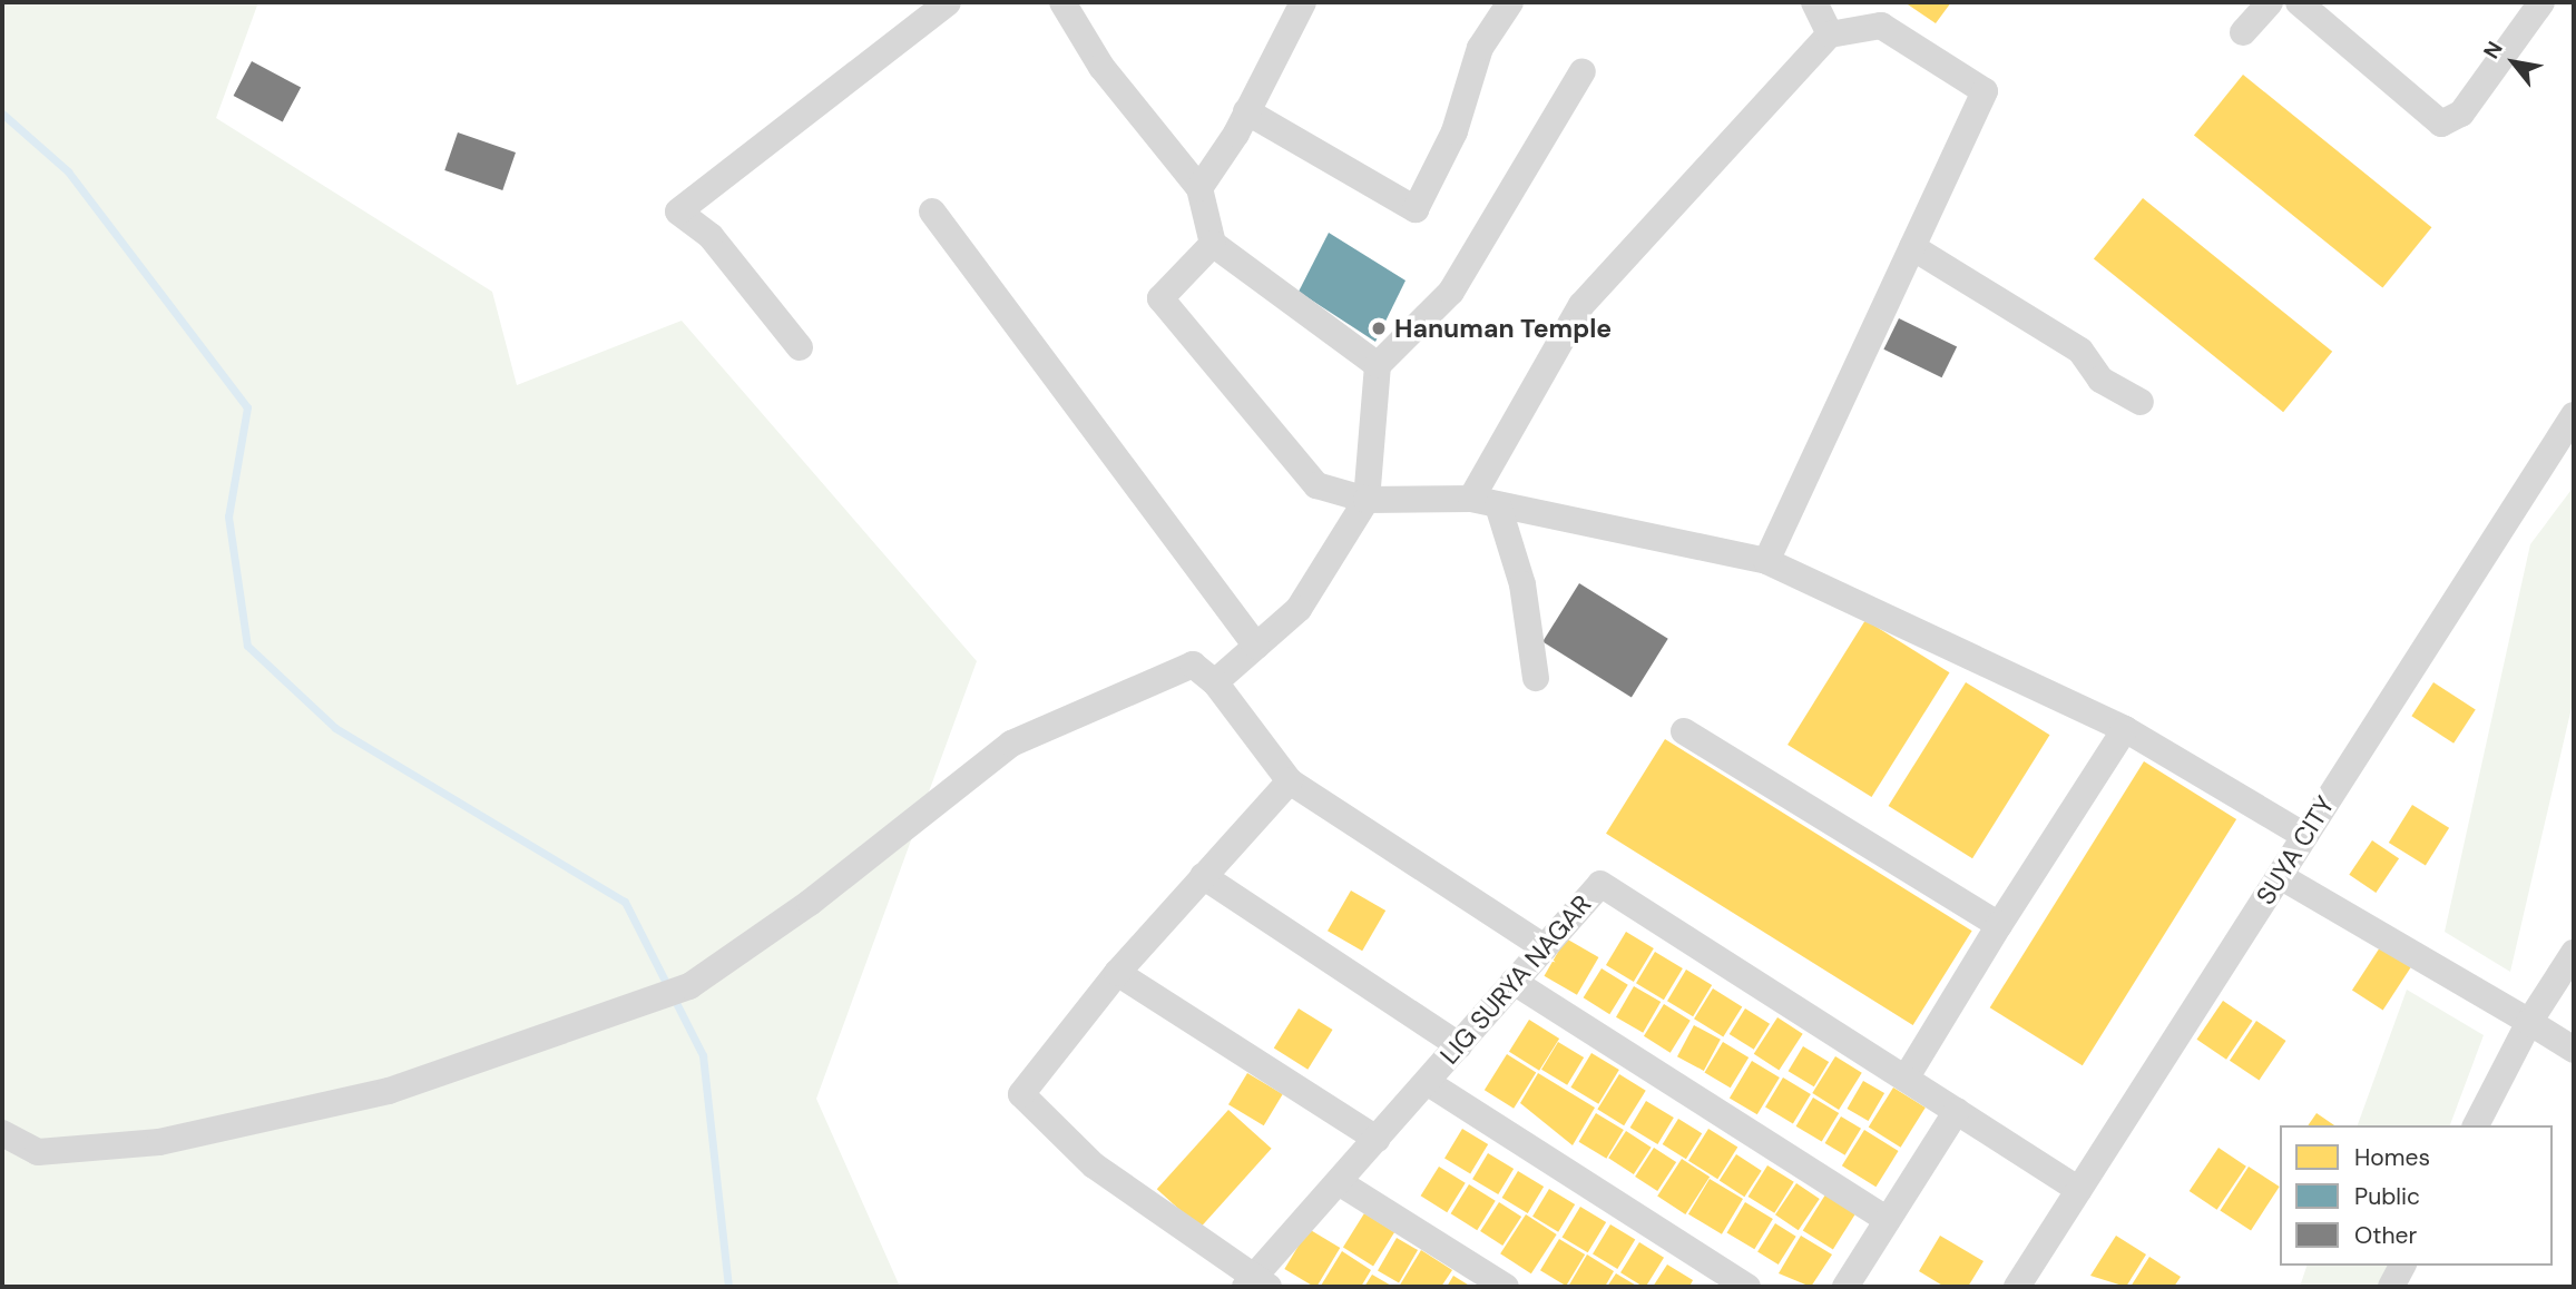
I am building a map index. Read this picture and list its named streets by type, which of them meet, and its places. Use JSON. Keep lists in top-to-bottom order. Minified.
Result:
{"streets":{"street":["SUYA CITY","LIG SURYA NAGAR"]},"crossings":[["SUYA CITY","LIG SURYA NAGAR"]],"places":["Hanuman Temple"],"legend":["Homes","Public","Other"],"north":"top left"}
